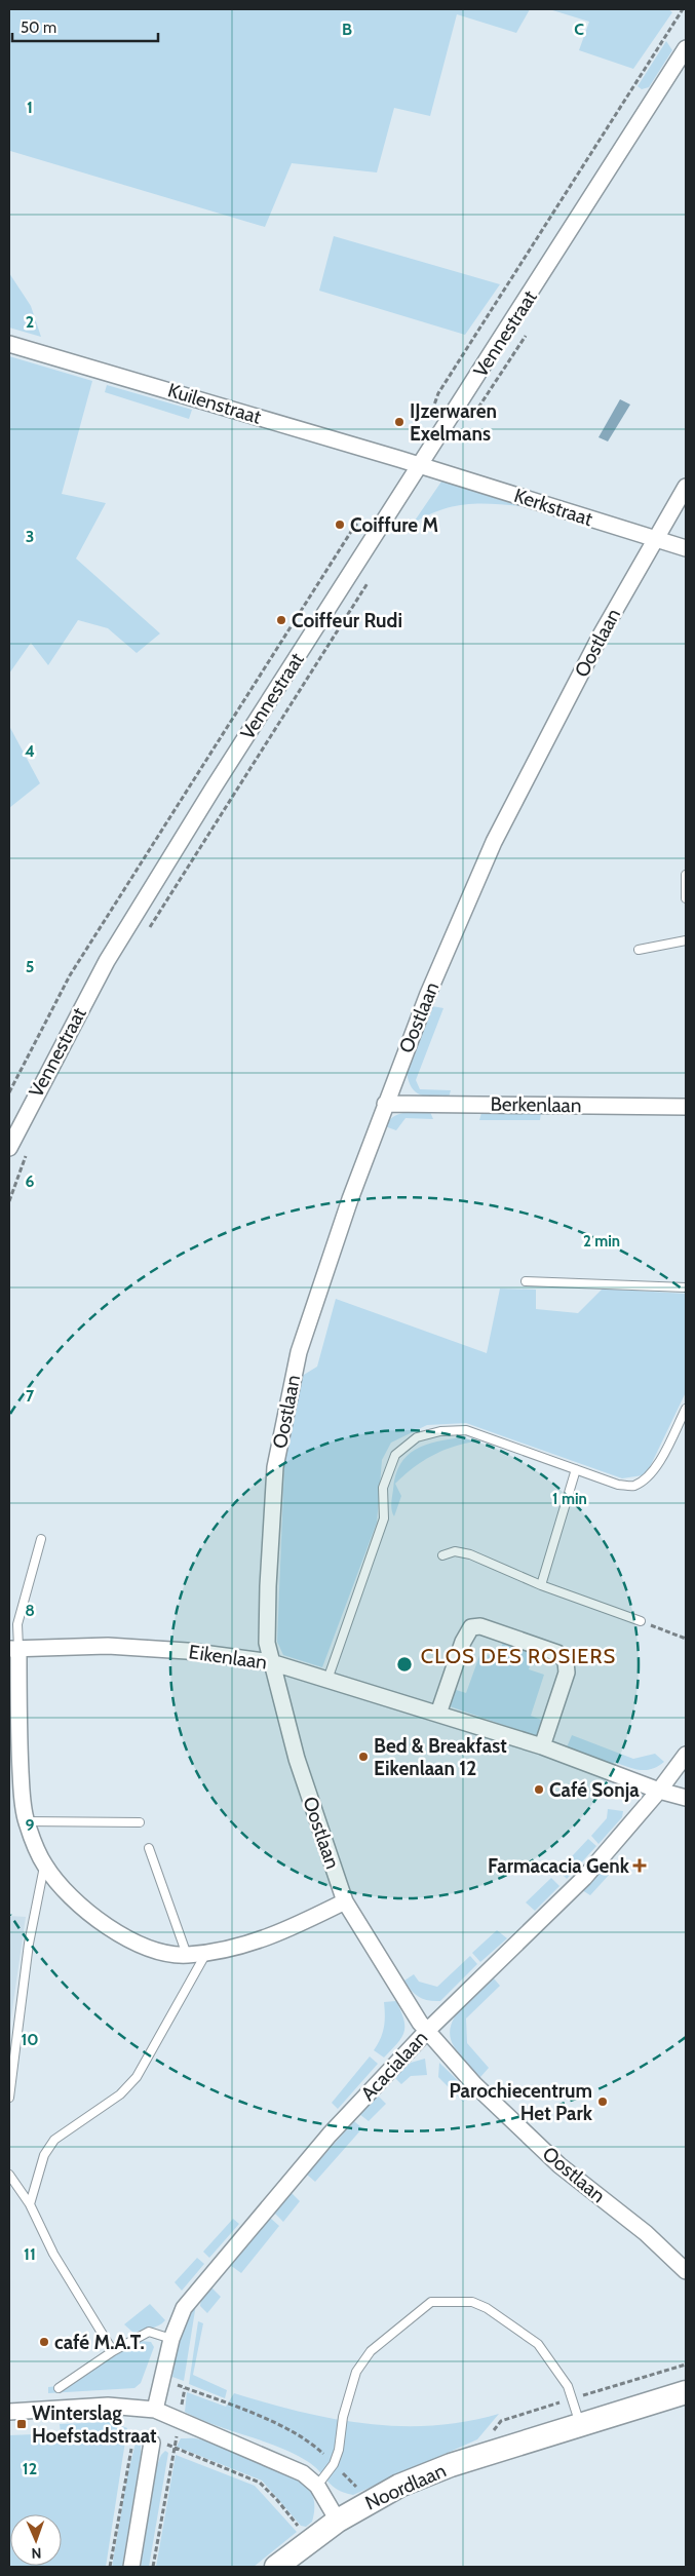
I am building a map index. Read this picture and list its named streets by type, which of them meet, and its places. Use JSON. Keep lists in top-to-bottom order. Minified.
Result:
{"streets":{"street":["Vennestraat","Kuilenstraat","Kerkstraat","Oostlaan","Berkenlaan","Eikenlaan","Acacialaan","Noordlaan"]},"crossings":[["Vennestraat","Kuilenstraat"],["Vennestraat","Kerkstraat"],["Kuilenstraat","Kerkstraat"],["Kerkstraat","Oostlaan"],["Oostlaan","Berkenlaan"],["Oostlaan","Eikenlaan"],["Oostlaan","Acacialaan"],["Eikenlaan","Acacialaan"]],"districts":["CLOS DES ROSIERS"],"places":{"other":["IJzerwaren Exelmans","Coiffure M","Coiffeur Rudi","Bed & Breakfast Eikenlaan 12","Café Sonja","Parochiecentrum Het Park","café M.A.T."],"health":["Farmacacia Genk"],"transit":["Winterslag Hoefstadstraat"]},"scale_bar":"50 m","north":"bottom","grid":{"columns":["B","C"],"rows":["1","2","3","4","5","6","7","8","9","10","11","12"]},"rings":["2 min","1 min"]}
